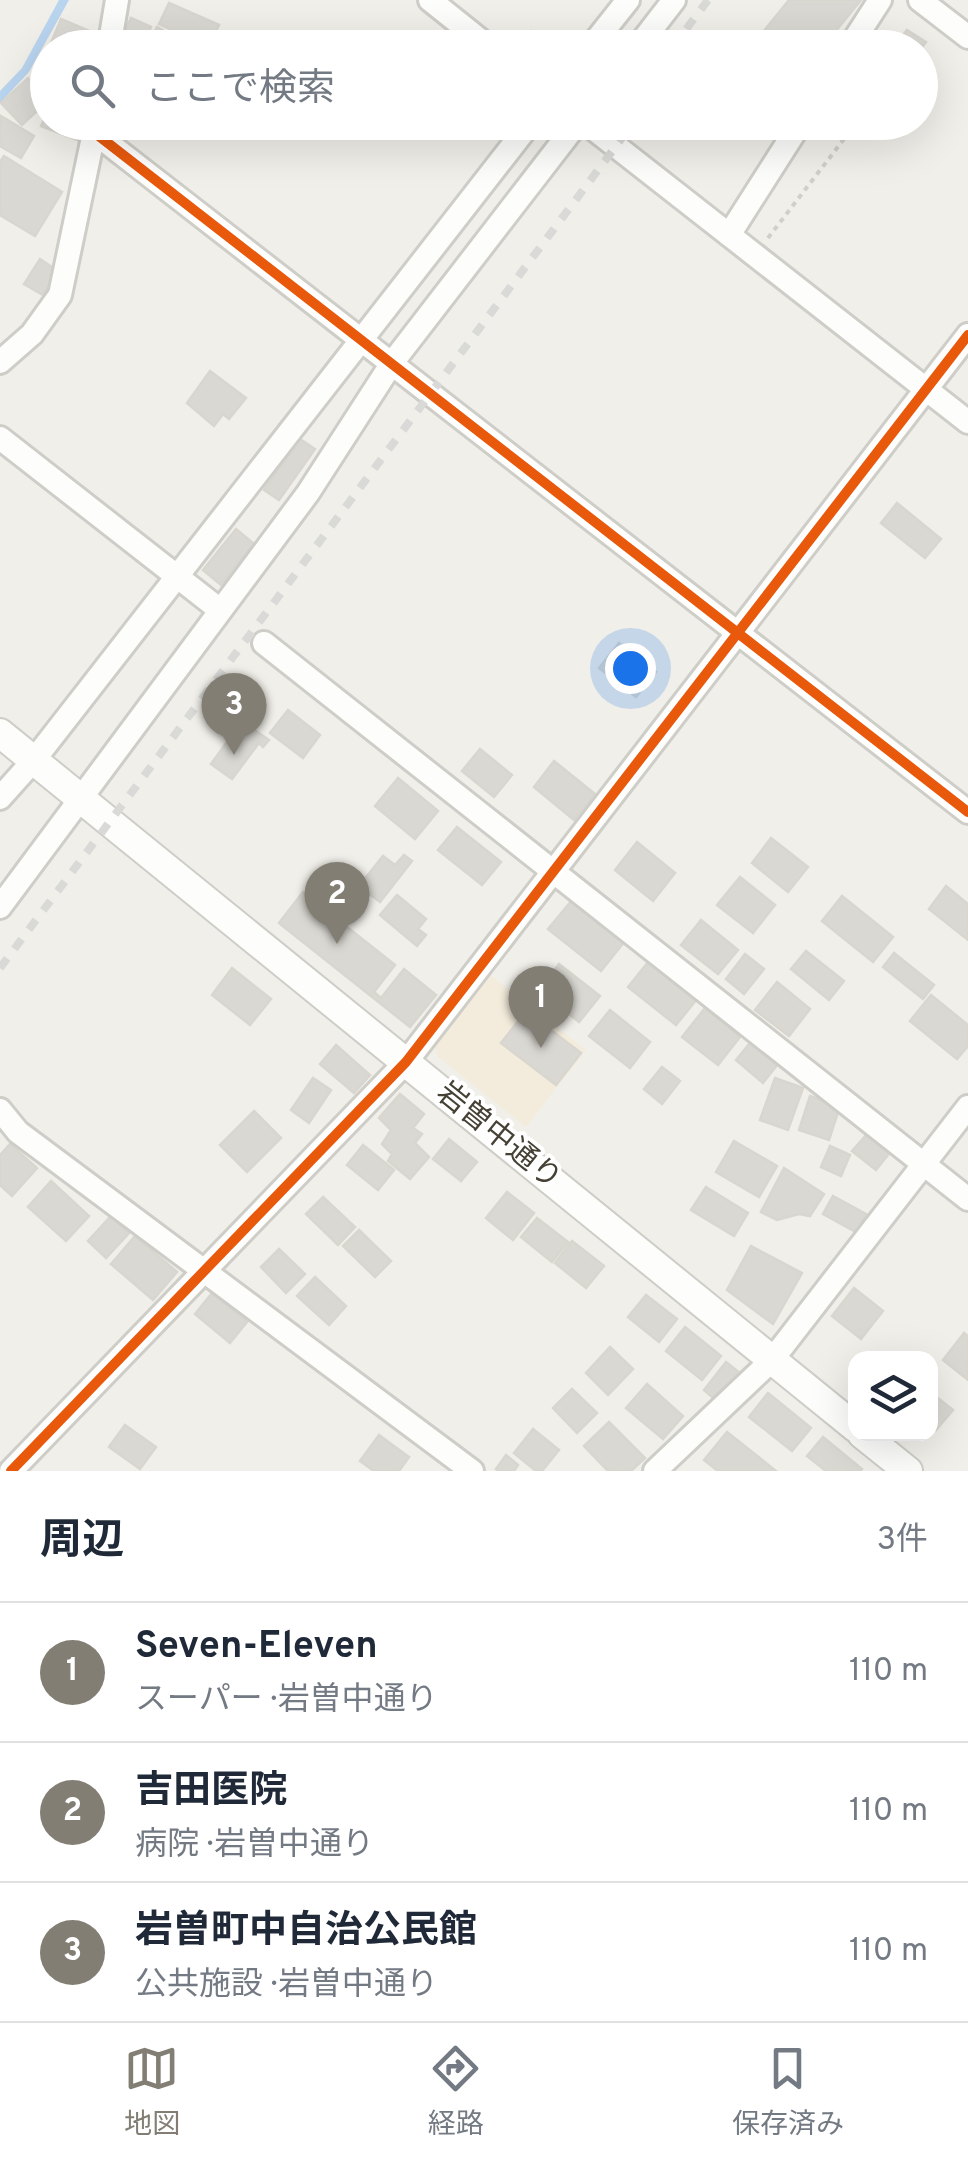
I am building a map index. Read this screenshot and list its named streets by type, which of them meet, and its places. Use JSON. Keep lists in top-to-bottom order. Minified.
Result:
{"streets":{"street":["岩曽中通り"]},"page":{"search":"ここで検索","pins":["3","2","1"],"heading":["周辺","3件"],"list":[{"mark":"1","name":"Seven-Eleven","note":"スーパー · 岩曽中通り","value":"110 m"},{"mark":"2","name":"吉田医院","note":"病院 · 岩曽中通り","value":"110 m"},{"mark":"3","name":"岩曽町中自治公民館","note":"公共施設 · 岩曽中通り","value":"110 m"}],"nav":["地図","経路","保存済み"]}}
